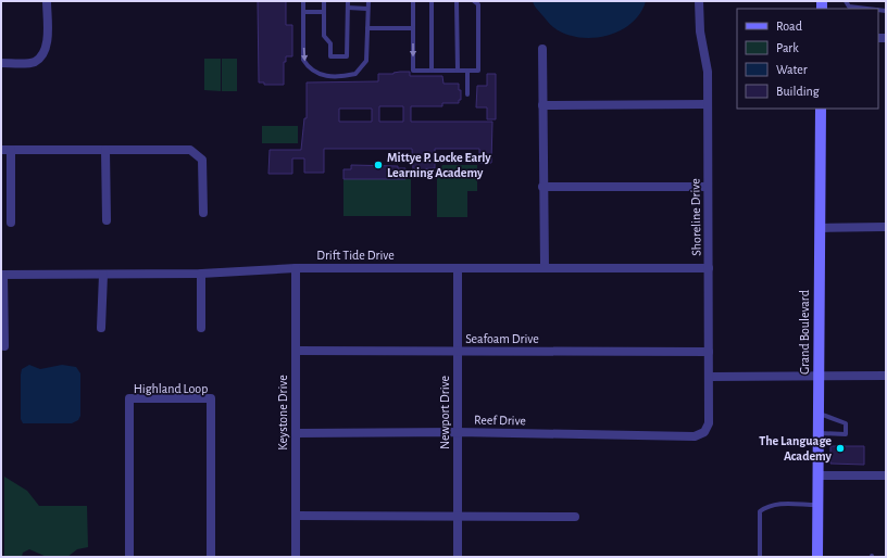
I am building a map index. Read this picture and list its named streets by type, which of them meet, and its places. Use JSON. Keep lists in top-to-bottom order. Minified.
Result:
{"streets":{"main road":["Grand Boulevard"],"street":["Shoreline Drive","Drift Tide Drive","Seafoam Drive","Highland Loop","Keystone Drive","Newport Drive","Reef Drive"]},"crossings":[["Shoreline Drive","Drift Tide Drive"],["Shoreline Drive","Seafoam Drive"],["Shoreline Drive","Reef Drive"],["Drift Tide Drive","Keystone Drive"],["Drift Tide Drive","Newport Drive"],["Seafoam Drive","Keystone Drive"],["Seafoam Drive","Newport Drive"],["Keystone Drive","Reef Drive"],["Newport Drive","Reef Drive"]],"places":["Mittye P. Locke Early Learning Academy","The Language Academy"],"legend":["Road","Park","Water","Building"]}
